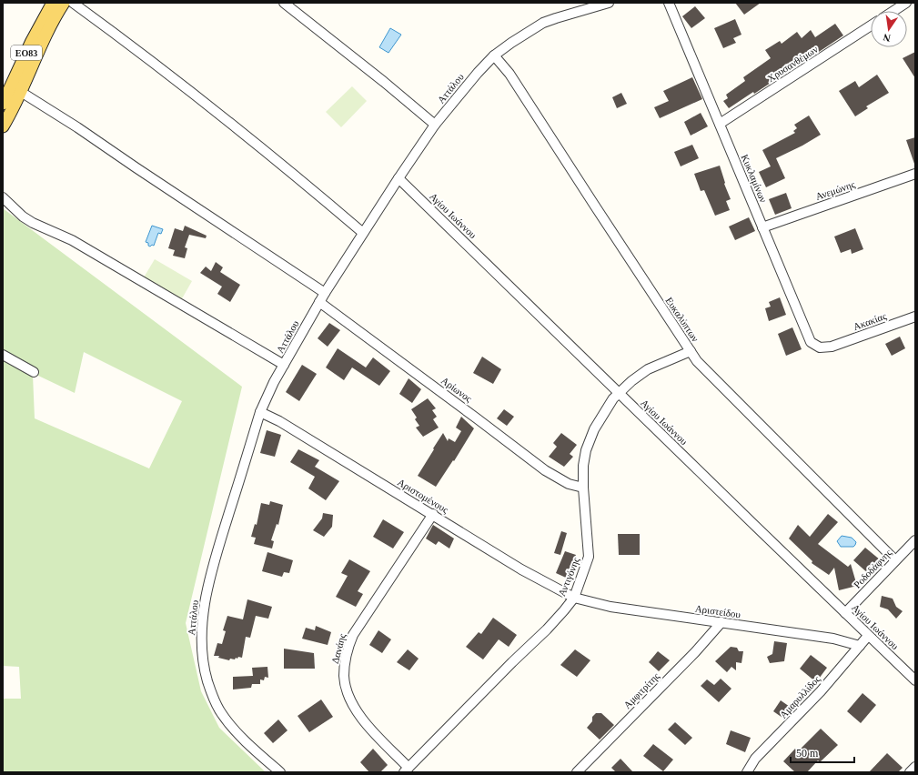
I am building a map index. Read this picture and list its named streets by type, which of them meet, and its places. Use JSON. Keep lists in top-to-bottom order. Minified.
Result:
{"streets":{"main road":["ΕΟ83"],"street":["Χρυσανθέμων","Αττάλου","Κυκλαμίνων","Ανεμώνης","Αγίου Ιωάννου","Ευκαλύπτων","Ακακίας","Αρίωνος","Αριστομένους","Ροδοδάφνης","Αντιγόνης","Αριστείδου","Δανάης","Αμφιτρίτης","Αμαρυλλίδος"]},"crossings":[["Χρυσανθέμων","Κυκλαμίνων"],["Αττάλου","Αγίου Ιωάννου"],["Αττάλου","Ευκαλύπτων"],["Αττάλου","Αρίωνος"],["Αττάλου","Αριστομένους"],["Κυκλαμίνων","Ανεμώνης"],["Κυκλαμίνων","Ακακίας"],["Αγίου Ιωάννου","Ροδοδάφνης"],["Αγίου Ιωάννου","Αντιγόνης"],["Αγίου Ιωάννου","Αμαρυλλίδος"],["Ευκαλύπτων","Ροδοδάφνης"],["Ευκαλύπτων","Αντιγόνης"],["Αρίωνος","Αντιγόνης"],["Αριστομένους","Αντιγόνης"],["Αριστομένους","Αριστείδου"],["Αριστομένους","Δανάης"],["Αντιγόνης","Αριστείδου"],["Αντιγόνης","Δανάης"],["Αριστείδου","Αμφιτρίτης"],["Αριστείδου","Αμαρυλλίδος"]],"scale_bar":"50 m","north":"bottom"}
